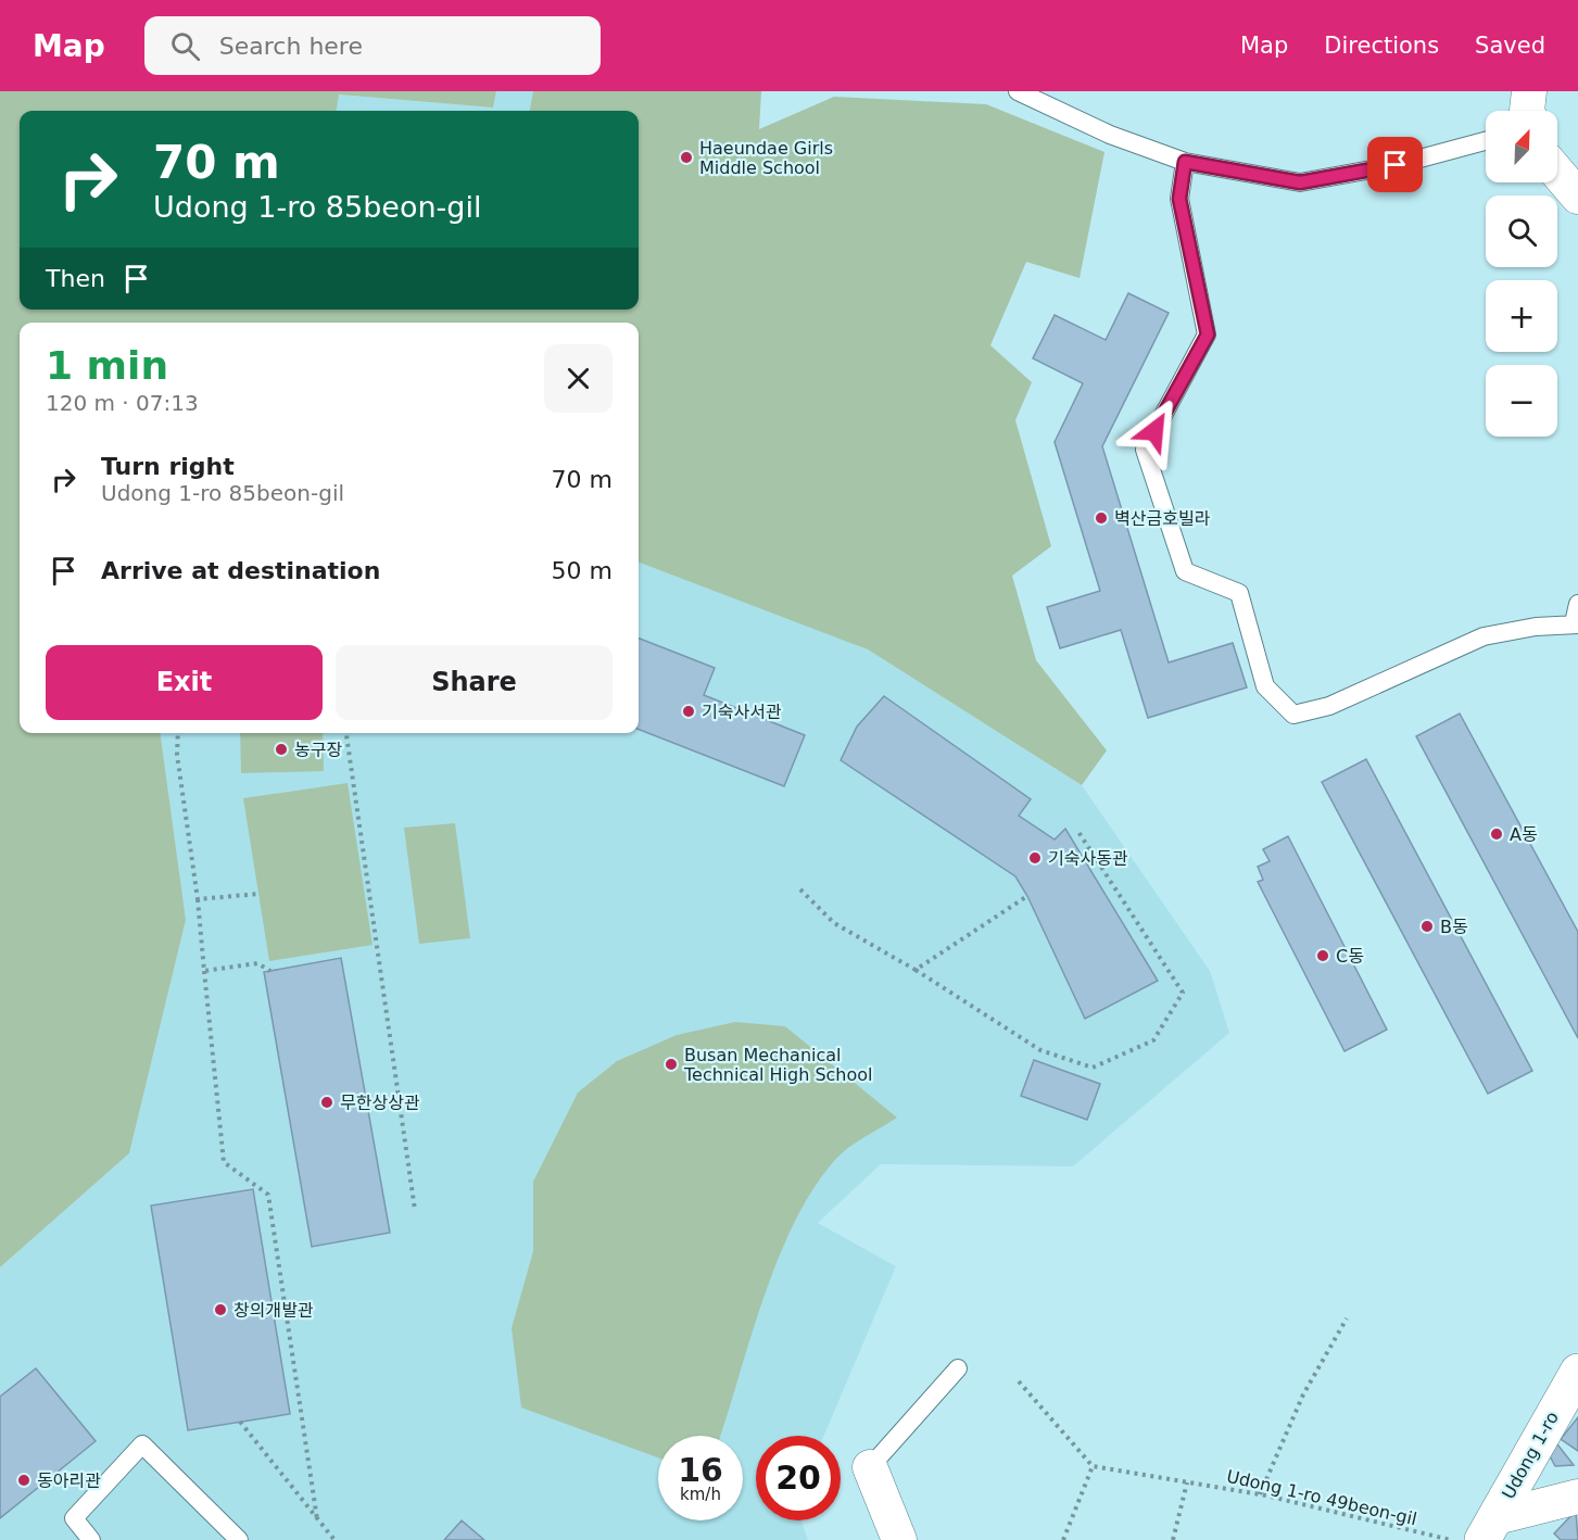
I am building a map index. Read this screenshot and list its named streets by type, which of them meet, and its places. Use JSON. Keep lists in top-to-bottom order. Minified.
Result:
{"streets":{"street":["Udong 1-ro"],"path":["Udong 1-ro 49beon-gil"]},"places":["Haeundae Girls Middle School","벽산금호빌라","기숙사서관","농구장","A동","기숙사동관","B동","C동","Busan Mechanical Technical High School","무한상상관","창의개발관","동아리관"],"north":"top right","page":{"header":"Map","search":"Search here","nav":["Map","Directions","Saved"],"map_buttons":["+","−"],"turn":["70 m","Udong 1-ro 85beon-gil"],"then":"Then","heading":["1 min","120 m · 07:13"],"list":[{"name":"Turn right","note":"Udong 1-ro 85beon-gil","value":"70 m"},{"name":"Arrive at destination","value":"50 m"}],"buttons":["Exit","Share"],"speed":"16 km/h","limit":"20"}}
